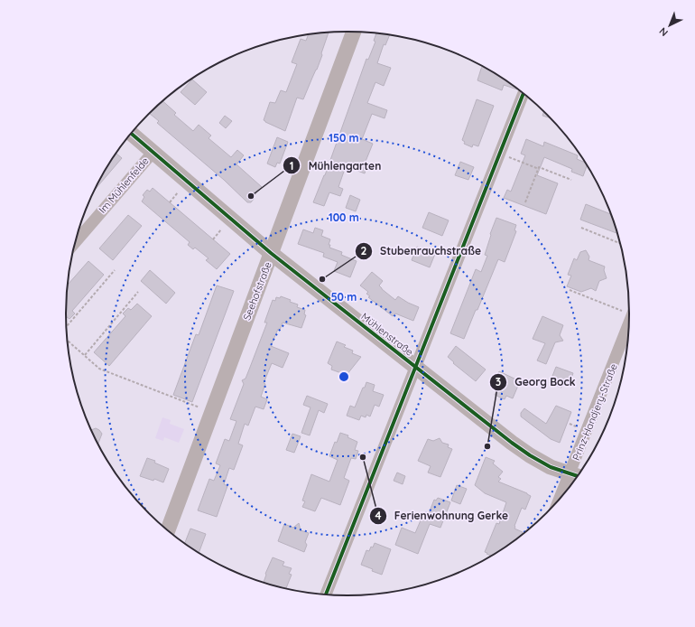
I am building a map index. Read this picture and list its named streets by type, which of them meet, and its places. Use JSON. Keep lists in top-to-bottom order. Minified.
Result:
{"streets":{"street":["Im Mühlenfelde","Seehofstraße","Mühlenstraße","Prinz-Handjery-Straße"]},"crossings":[["Im Mühlenfelde","Mühlenstraße"],["Seehofstraße","Mühlenstraße"],["Mühlenstraße","Prinz-Handjery-Straße"]],"places":["Mühlengarten","Stubenrauchstraße","Georg Bock","Ferienwohnung Gerke"],"north":"bottom left","rings":["150 m","100 m","50 m"]}
